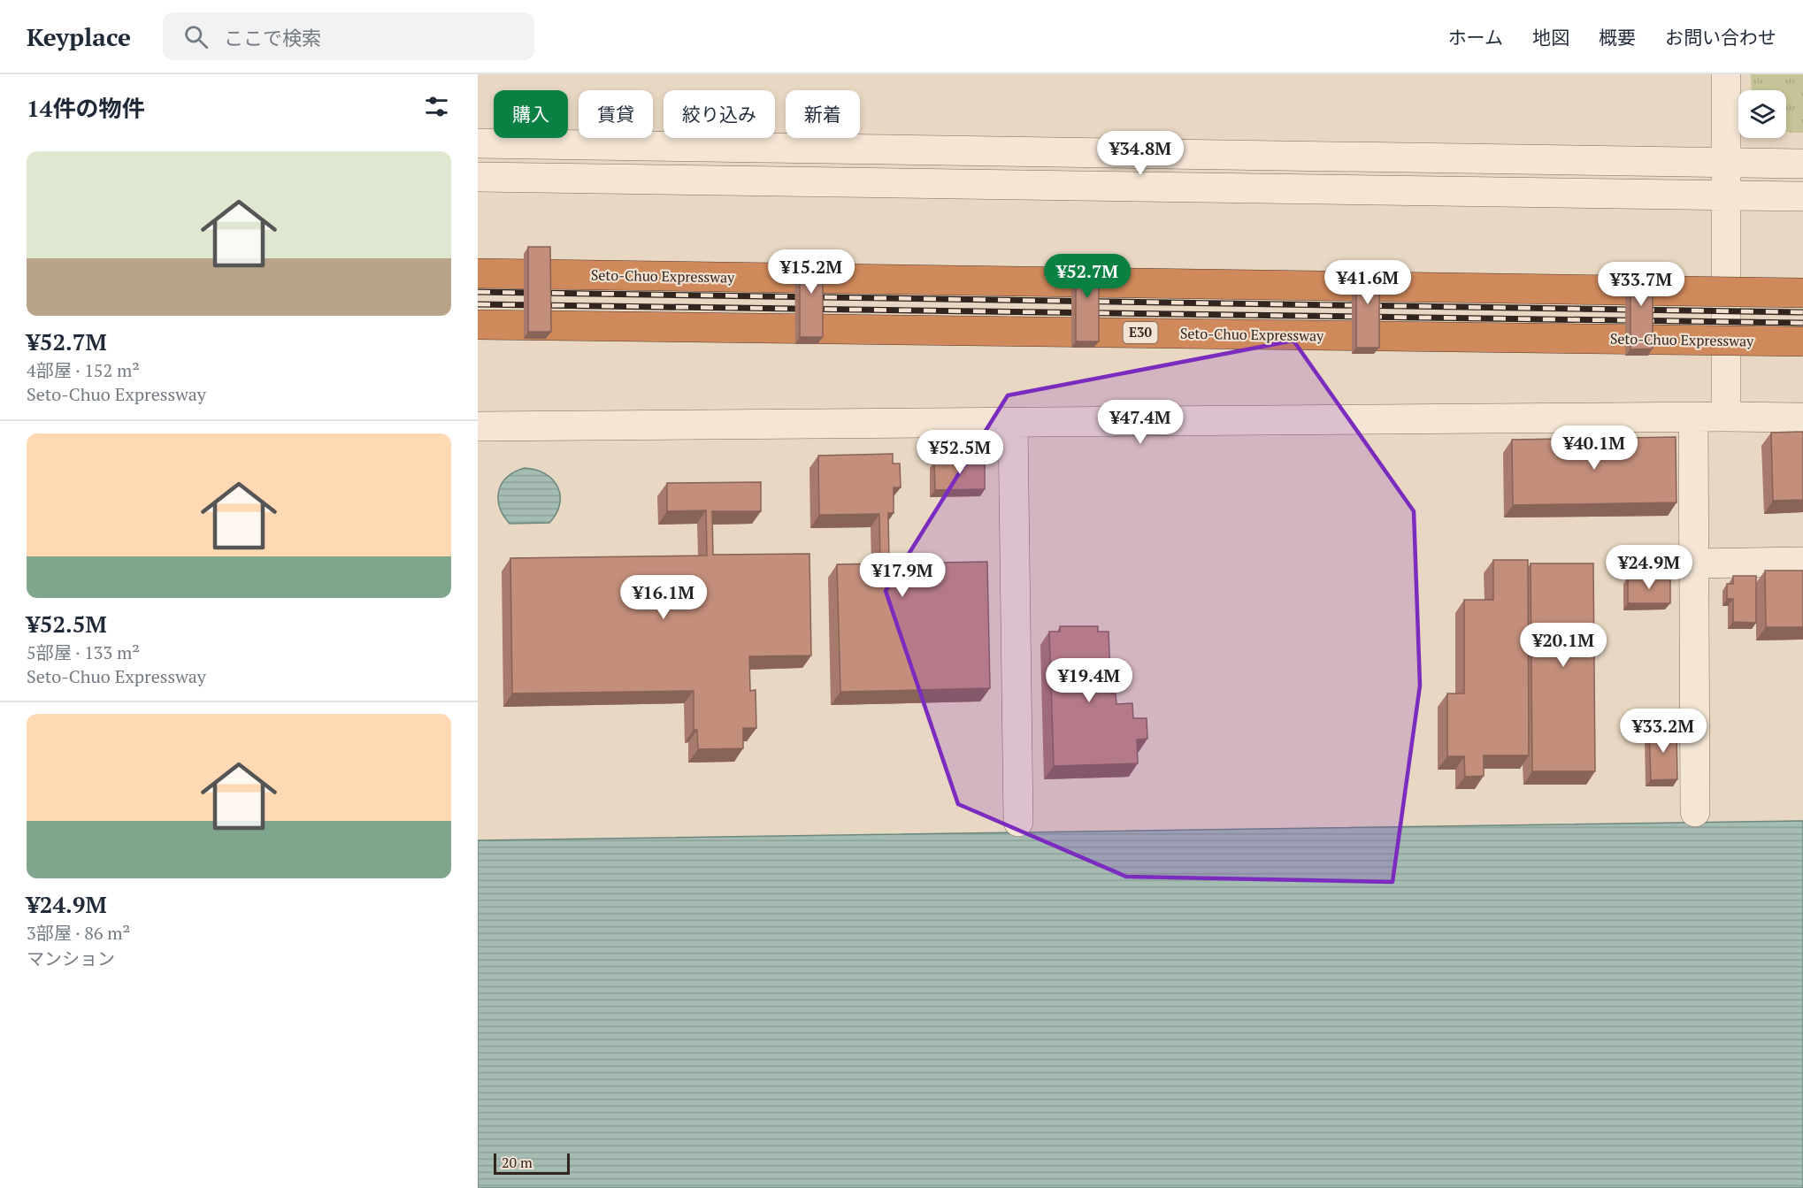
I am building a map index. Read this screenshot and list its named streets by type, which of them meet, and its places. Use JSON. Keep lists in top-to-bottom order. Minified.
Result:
{"streets":{"highway":["Seto-Chuo Expressway","E30"]},"scale_bar":"20 m","page":{"header":"Keyplace","search":"ここで検索","nav":["ホーム","地図","概要","お問い合わせ"],"heading":"14件の物件","chip":["購入","賃貸","絞り込み","新着"],"price":["¥34.8M","¥15.2M","¥52.7M","¥41.6M","¥33.7M","¥47.4M","¥40.1M","¥52.5M","¥24.9M","¥17.9M","¥16.1M","¥20.1M","¥19.4M","¥33.2M"],"list":[{"name":"¥52.7M","note":"4部屋 · 152 m² · Seto-Chuo Expressway"},{"name":"¥52.5M","note":"5部屋 · 133 m² · Seto-Chuo Expressway"},{"name":"¥24.9M","note":"3部屋 · 86 m² · マンション"}],"scale":"20 m"}}
